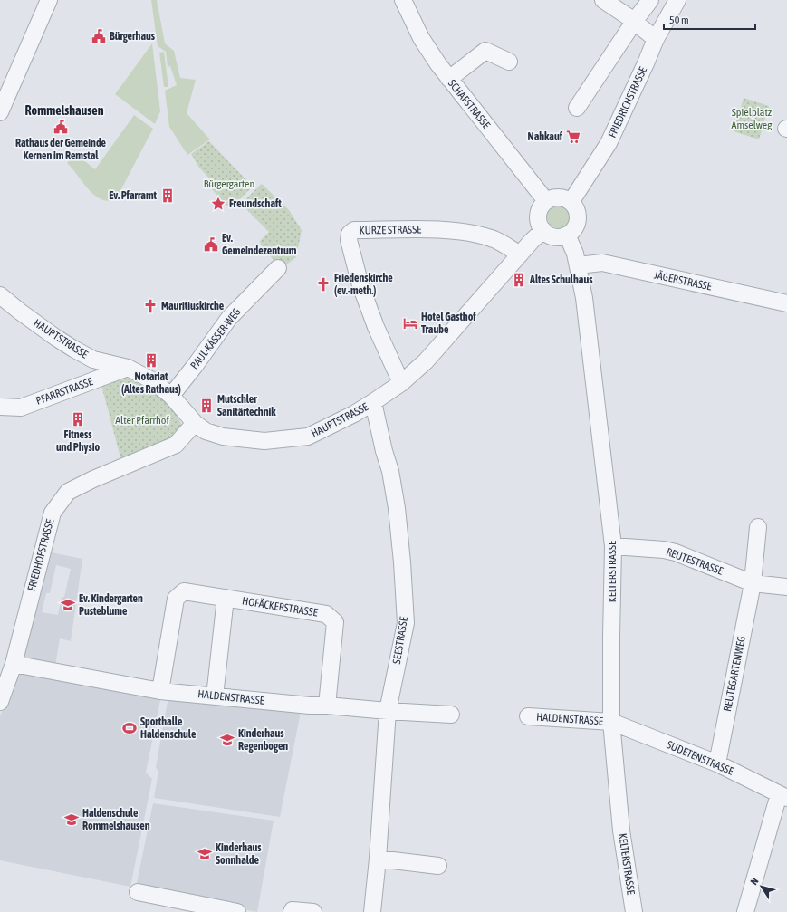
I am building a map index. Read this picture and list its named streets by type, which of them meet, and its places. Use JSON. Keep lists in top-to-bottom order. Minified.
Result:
{"streets":{"street":["FRIEDRICHSTRASSE","SCHAFSTRASSE","KURZE STRASSE","JÄGERSTRASSE","HAUPTSTRASSE","PAUL-KÄSSER-WEG","PFARRSTRASSE","FRIEDHOFSTRASSE","REUTESTRASSE","KELTERSTRASSE","HOFÄCKERSTRASSE","SEESTRASSE","REUTEGARTENWEG","HALDENSTRASSE","SUDETENSTRASSE"]},"crossings":[["FRIEDRICHSTRASSE","SCHAFSTRASSE"],["FRIEDRICHSTRASSE","HAUPTSTRASSE"],["FRIEDRICHSTRASSE","KELTERSTRASSE"],["SCHAFSTRASSE","HAUPTSTRASSE"],["SCHAFSTRASSE","KELTERSTRASSE"],["KURZE STRASSE","HAUPTSTRASSE"],["JÄGERSTRASSE","KELTERSTRASSE"],["HAUPTSTRASSE","PAUL-KÄSSER-WEG"],["HAUPTSTRASSE","PFARRSTRASSE"],["HAUPTSTRASSE","FRIEDHOFSTRASSE"],["HAUPTSTRASSE","KELTERSTRASSE"],["HAUPTSTRASSE","SEESTRASSE"],["FRIEDHOFSTRASSE","HALDENSTRASSE"],["REUTESTRASSE","KELTERSTRASSE"],["REUTESTRASSE","REUTEGARTENWEG"],["KELTERSTRASSE","HALDENSTRASSE"],["KELTERSTRASSE","SUDETENSTRASSE"],["HOFÄCKERSTRASSE","HALDENSTRASSE"],["SEESTRASSE","HALDENSTRASSE"],["REUTEGARTENWEG","SUDETENSTRASSE"],["HALDENSTRASSE","SUDETENSTRASSE"]],"districts":["Rommelshausen"],"parks":["Spielplatz Amselweg","Bürgergarten","Alter Pfarrhof"],"places":{"public building":["Bürgerhaus","Rathaus der Gemeinde Kernen im Remstal","Ev. Gemeindezentrum"],"supermarket":["Nahkauf"],"building":["Ev. Pfarramt","Altes Schulhaus","Notariat (Altes Rathaus)","Mutschler Sanitärtechnik","Fitness und Physio"],"place":["Freundschaft"],"church":["Friedenskirche (ev.-meth.)","Mauritiuskirche"],"hotel":["Hotel Gasthof Traube"],"school or university":["Ev. Kindergarten Pusteblume","Kinderhaus Regenbogen","Haldenschule Rommelshausen","Kinderhaus Sonnhalde"],"sports":["Sporthalle Haldenschule"]},"scale_bar":"50 m","north":"top left"}
